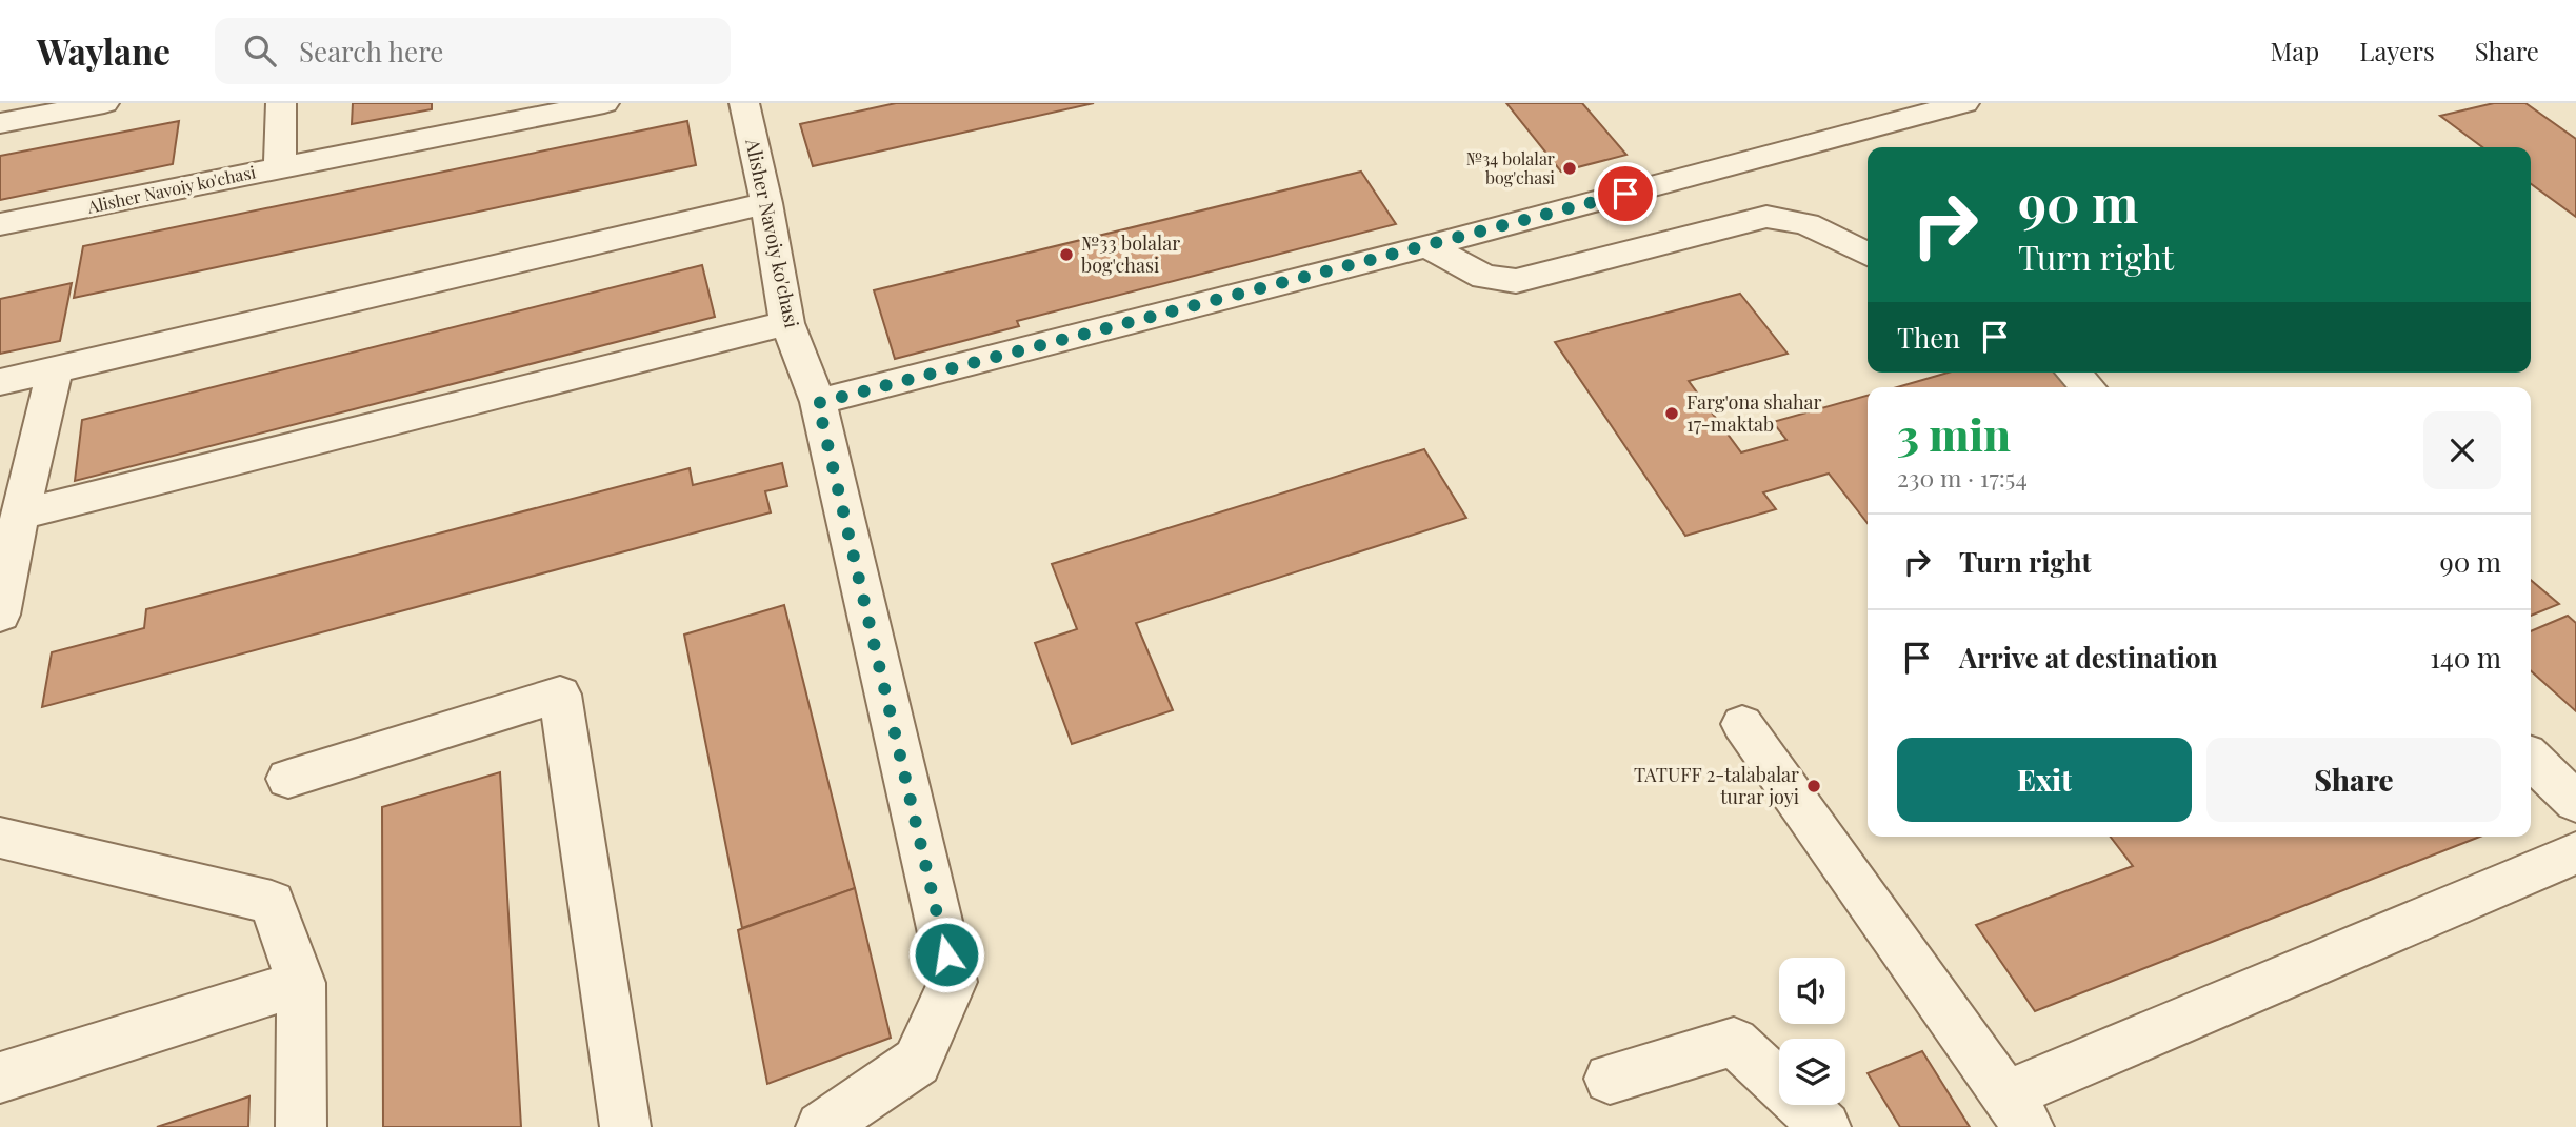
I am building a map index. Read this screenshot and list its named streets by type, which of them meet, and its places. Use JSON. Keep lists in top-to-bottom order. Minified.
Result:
{"streets":{"street":["Alisher Navoiy ko'chasi"]},"places":["№34 bolalar bog'chasi","№33 bolalar bog'chasi","Farg'ona shahar 17-maktab","TATUFF 2-talabalar turar joyi"],"page":{"header":"Waylane","search":"Search here","nav":["Map","Layers","Share"],"turn":["90 m","Turn right"],"then":"Then","heading":["3 min","230 m · 17:54"],"list":[{"name":"Turn right","value":"90 m"},{"name":"Arrive at destination","value":"140 m"}],"buttons":["Exit","Share"]}}
